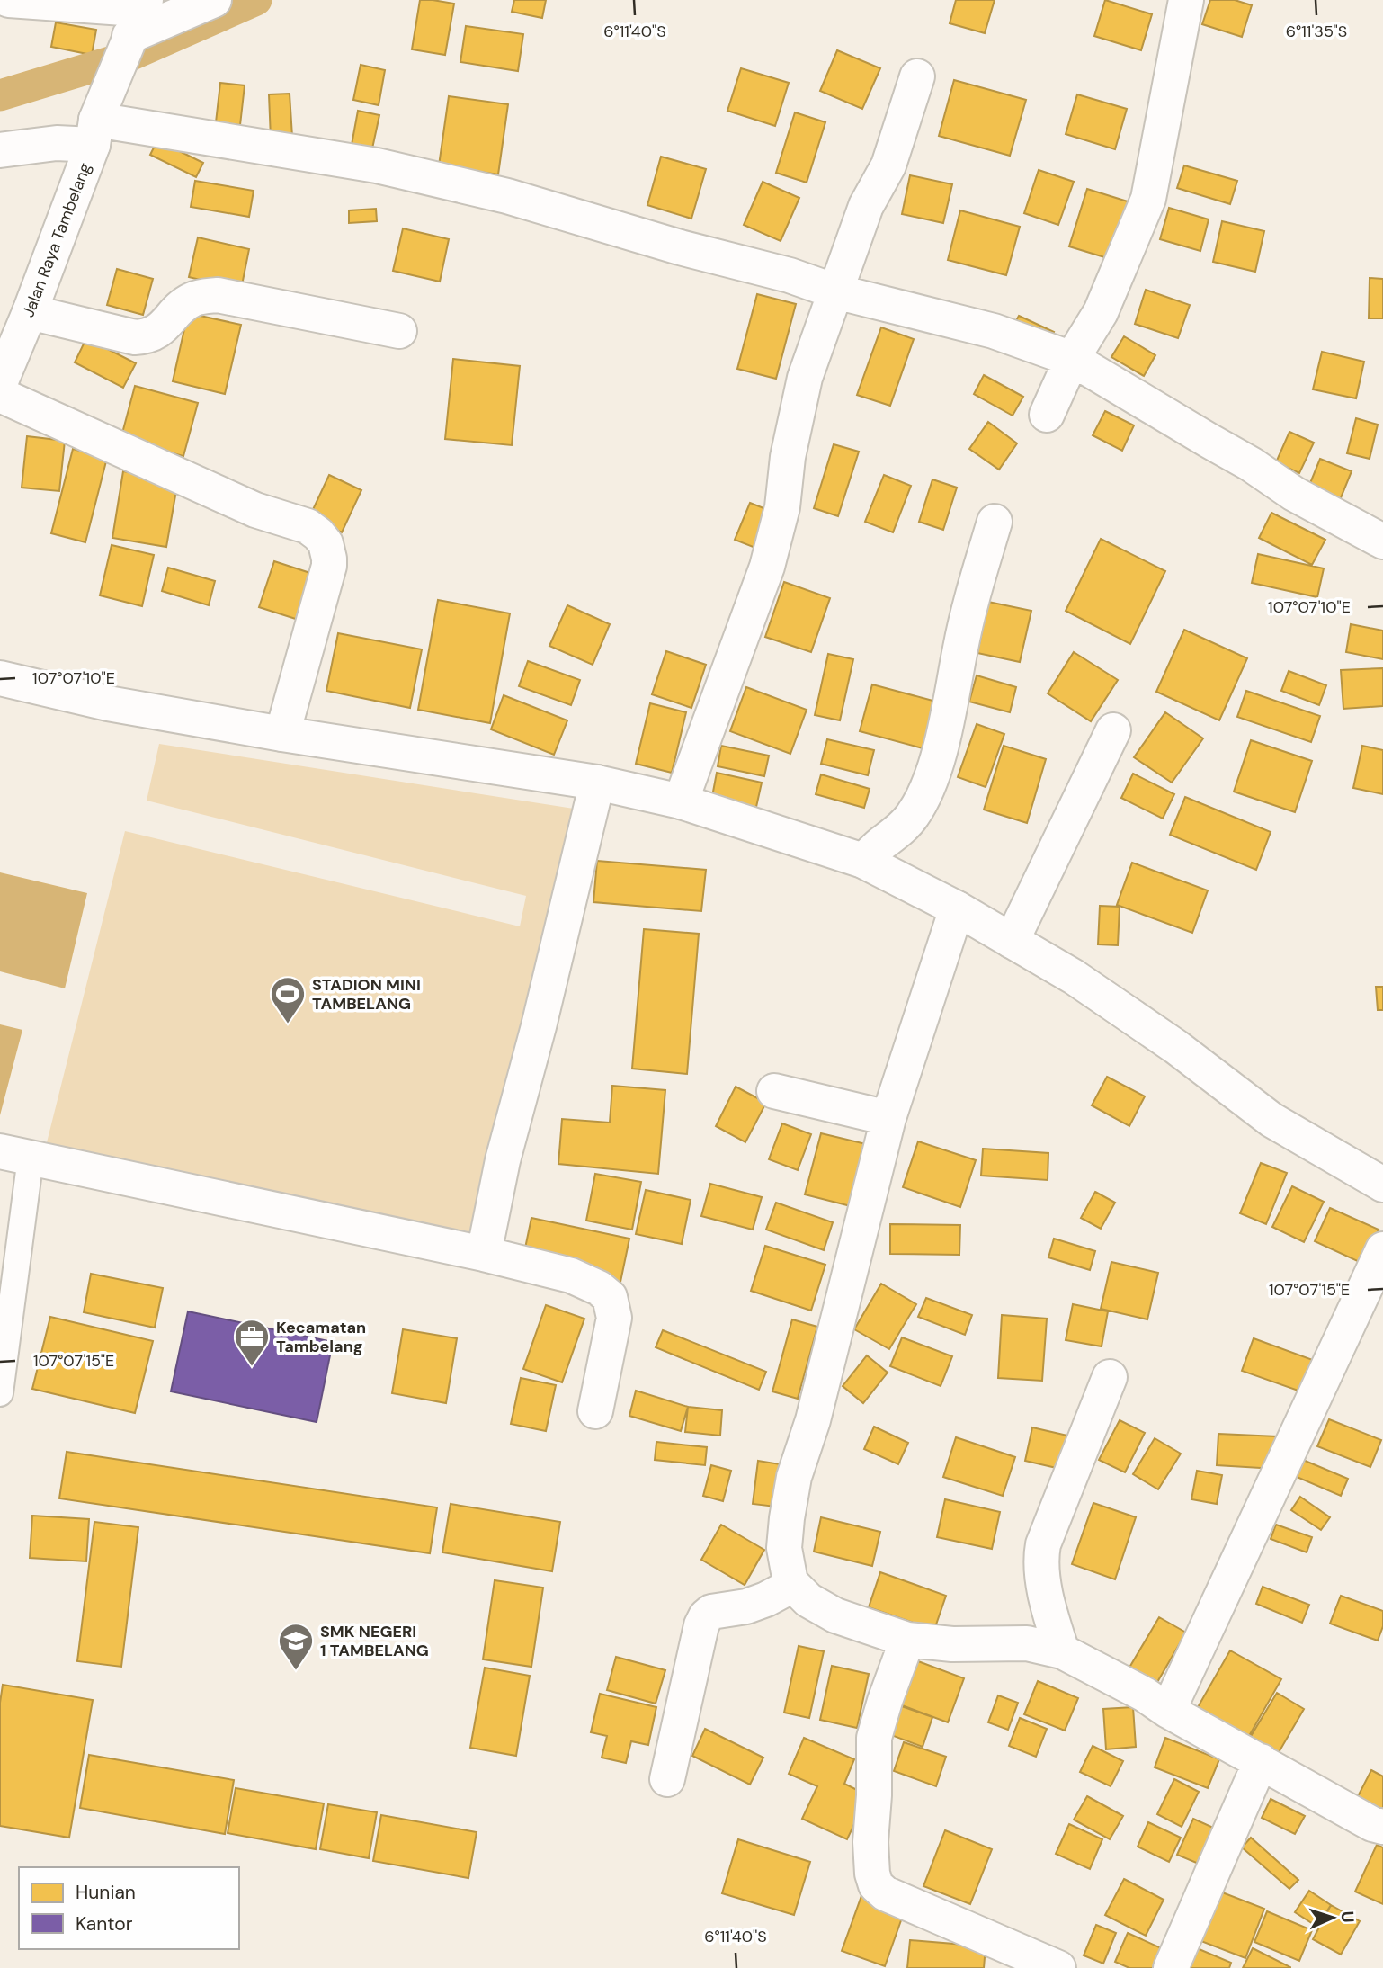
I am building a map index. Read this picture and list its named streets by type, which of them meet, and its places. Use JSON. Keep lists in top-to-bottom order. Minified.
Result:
{"streets":{"street":["Jalan Raya Tambelang"]},"places":{"sports":["STADION MINI TAMBELANG"],"office":["Kecamatan Tambelang"],"school or university":["SMK NEGERI 1 TAMBELANG"]},"legend":["Hunian","Kantor"],"north":"right","coordinates":["6°11'40\"S","6°11'35\"S","107°07'10\"E","107°07'15\"E"]}
